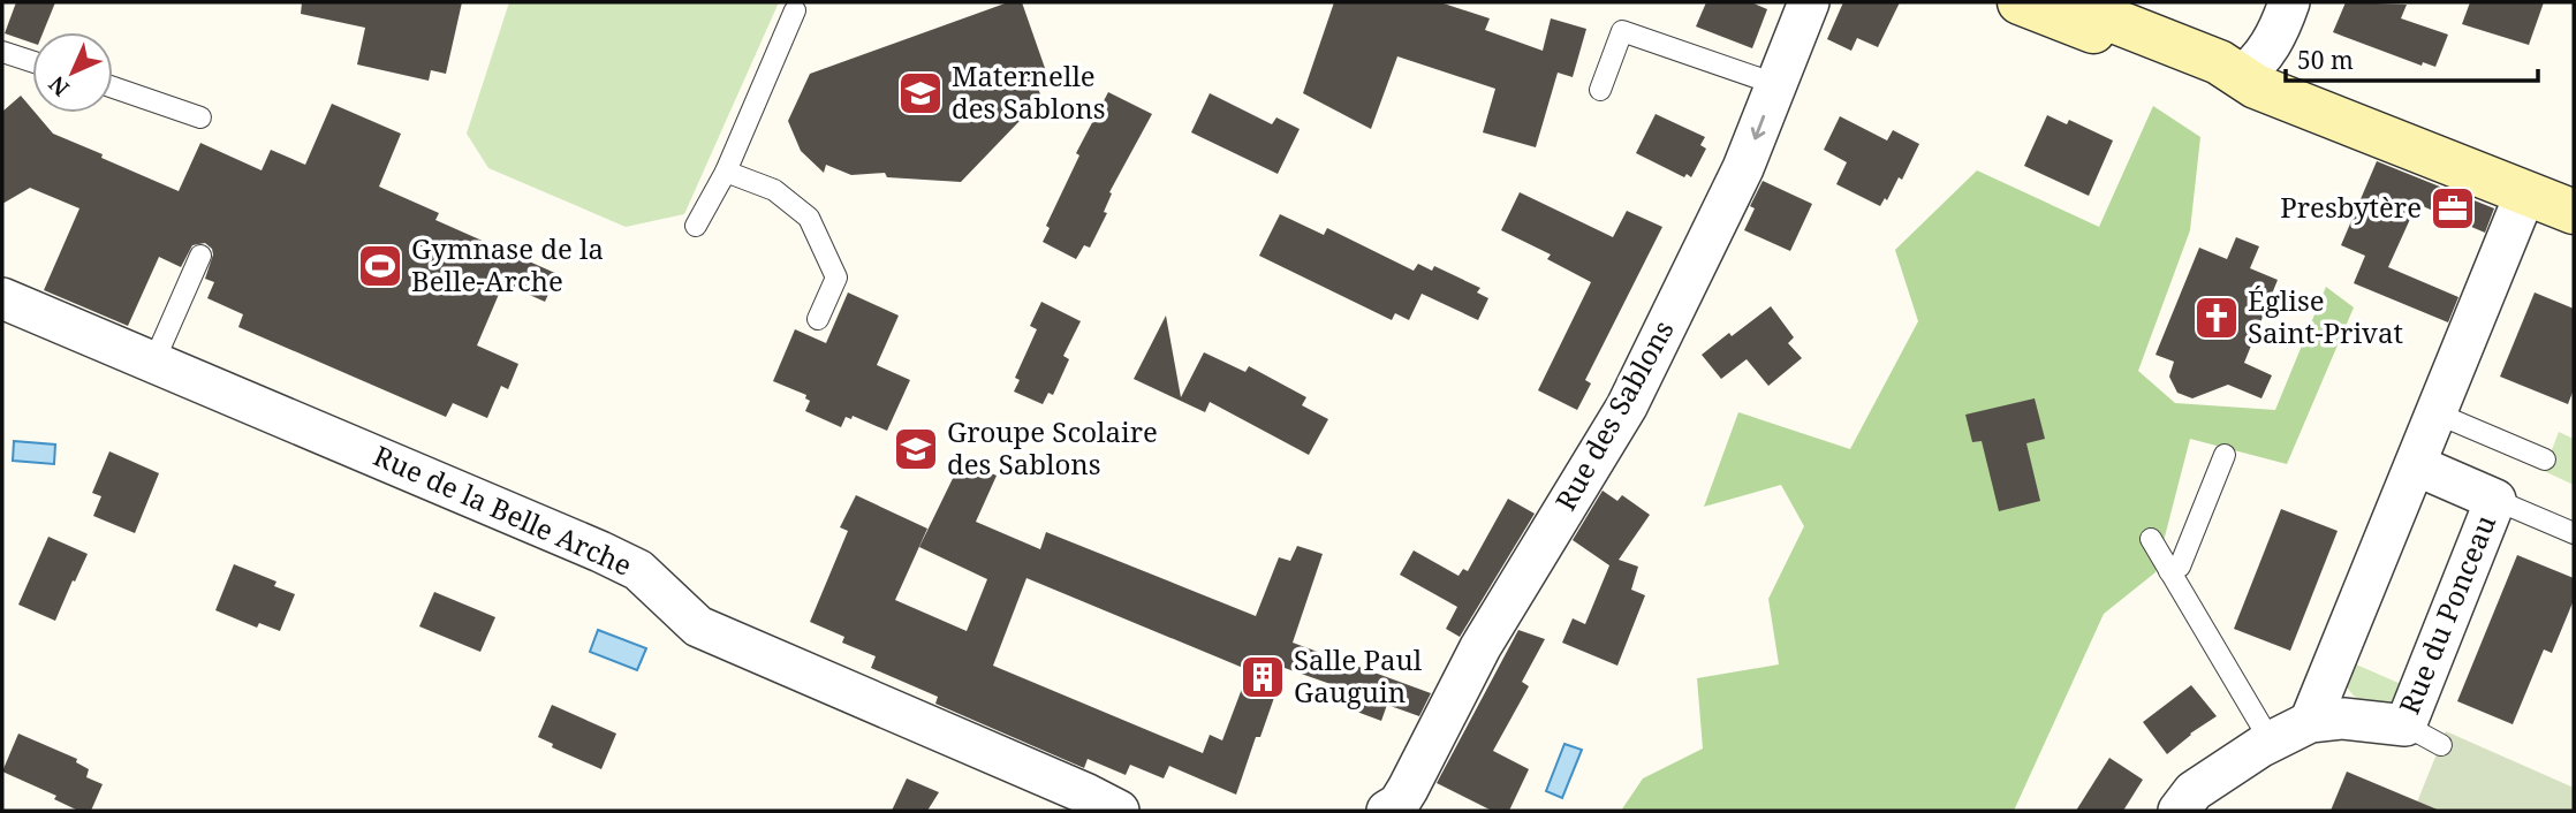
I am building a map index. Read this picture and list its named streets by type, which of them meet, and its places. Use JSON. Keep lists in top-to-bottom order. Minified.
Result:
{"streets":{"street":["Rue des Sablons","Rue de la Belle Arche","Rue du Ponceau"]},"one_way":["Rue des Sablons"],"places":{"school or university":["Maternelle des Sablons","Groupe Scolaire des Sablons"],"office":["Presbytère"],"sports":["Gymnase de la Belle-Arche"],"church":["Église Saint-Privat"],"building":["Salle Paul Gauguin"]},"scale_bar":"50 m","north":"bottom left"}
